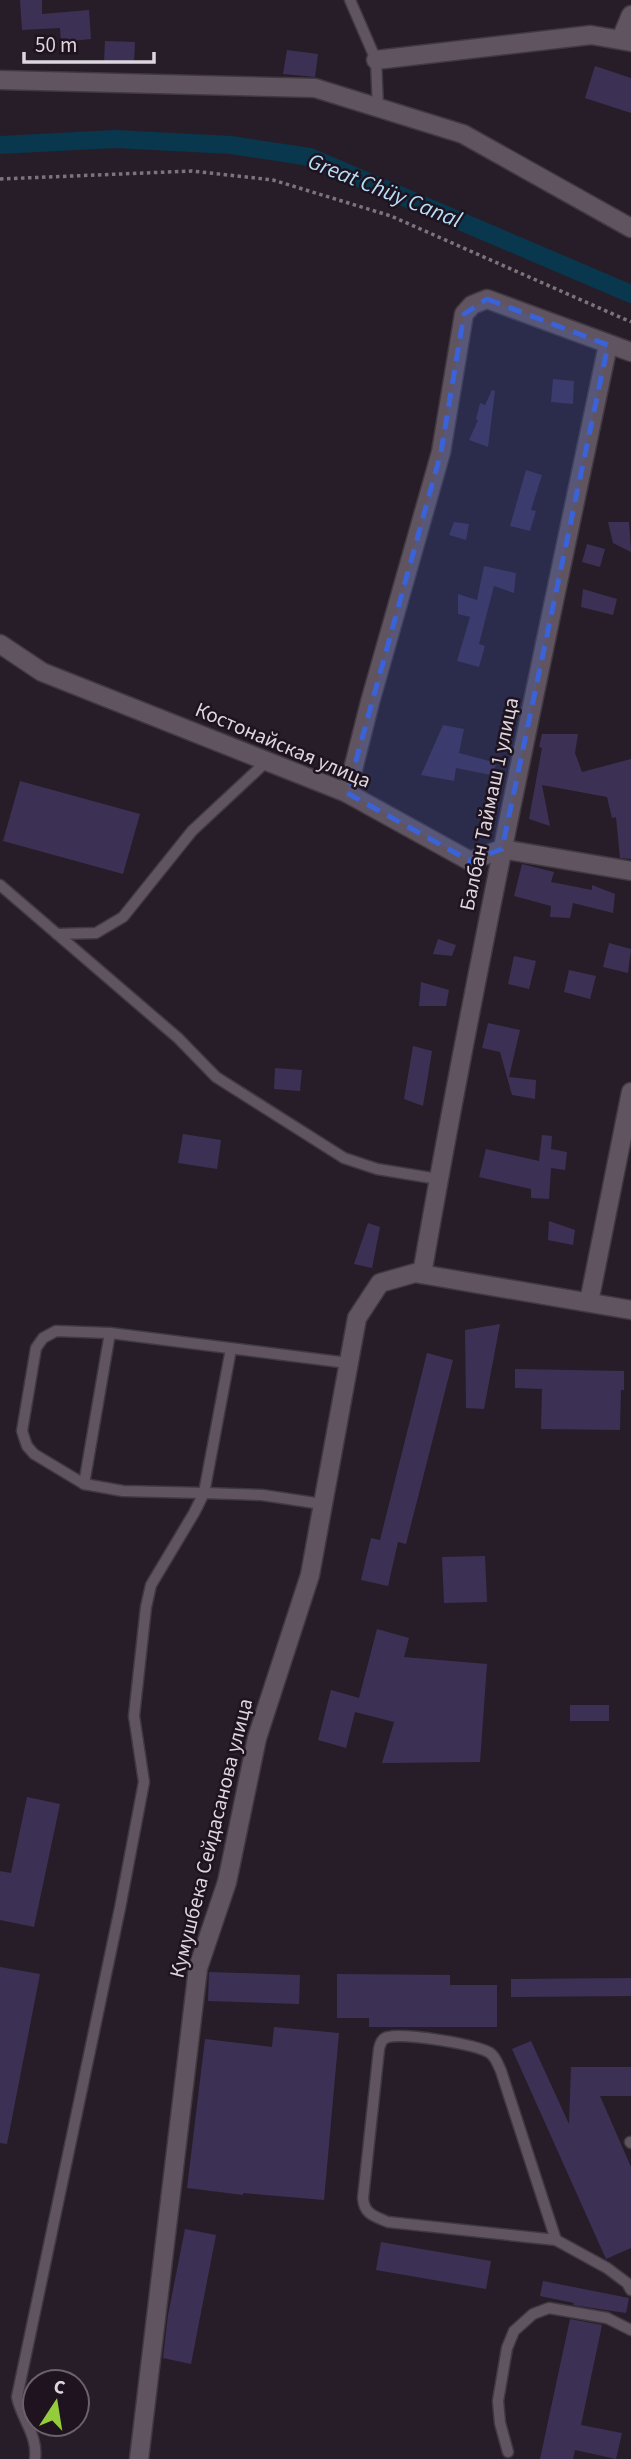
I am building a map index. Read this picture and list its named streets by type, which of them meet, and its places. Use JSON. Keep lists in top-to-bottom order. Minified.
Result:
{"streets":{"street":["Костонайская улица","Балбан Таймаш 1 улица","Кумушбека Сейдасанова улица"]},"crossings":[["Костонайская улица","Балбан Таймаш 1 улица"],["Балбан Таймаш 1 улица","Кумушбека Сейдасанова улица"]],"water":["Great Chüy Canal"],"scale_bar":"50 m","north":"top"}
